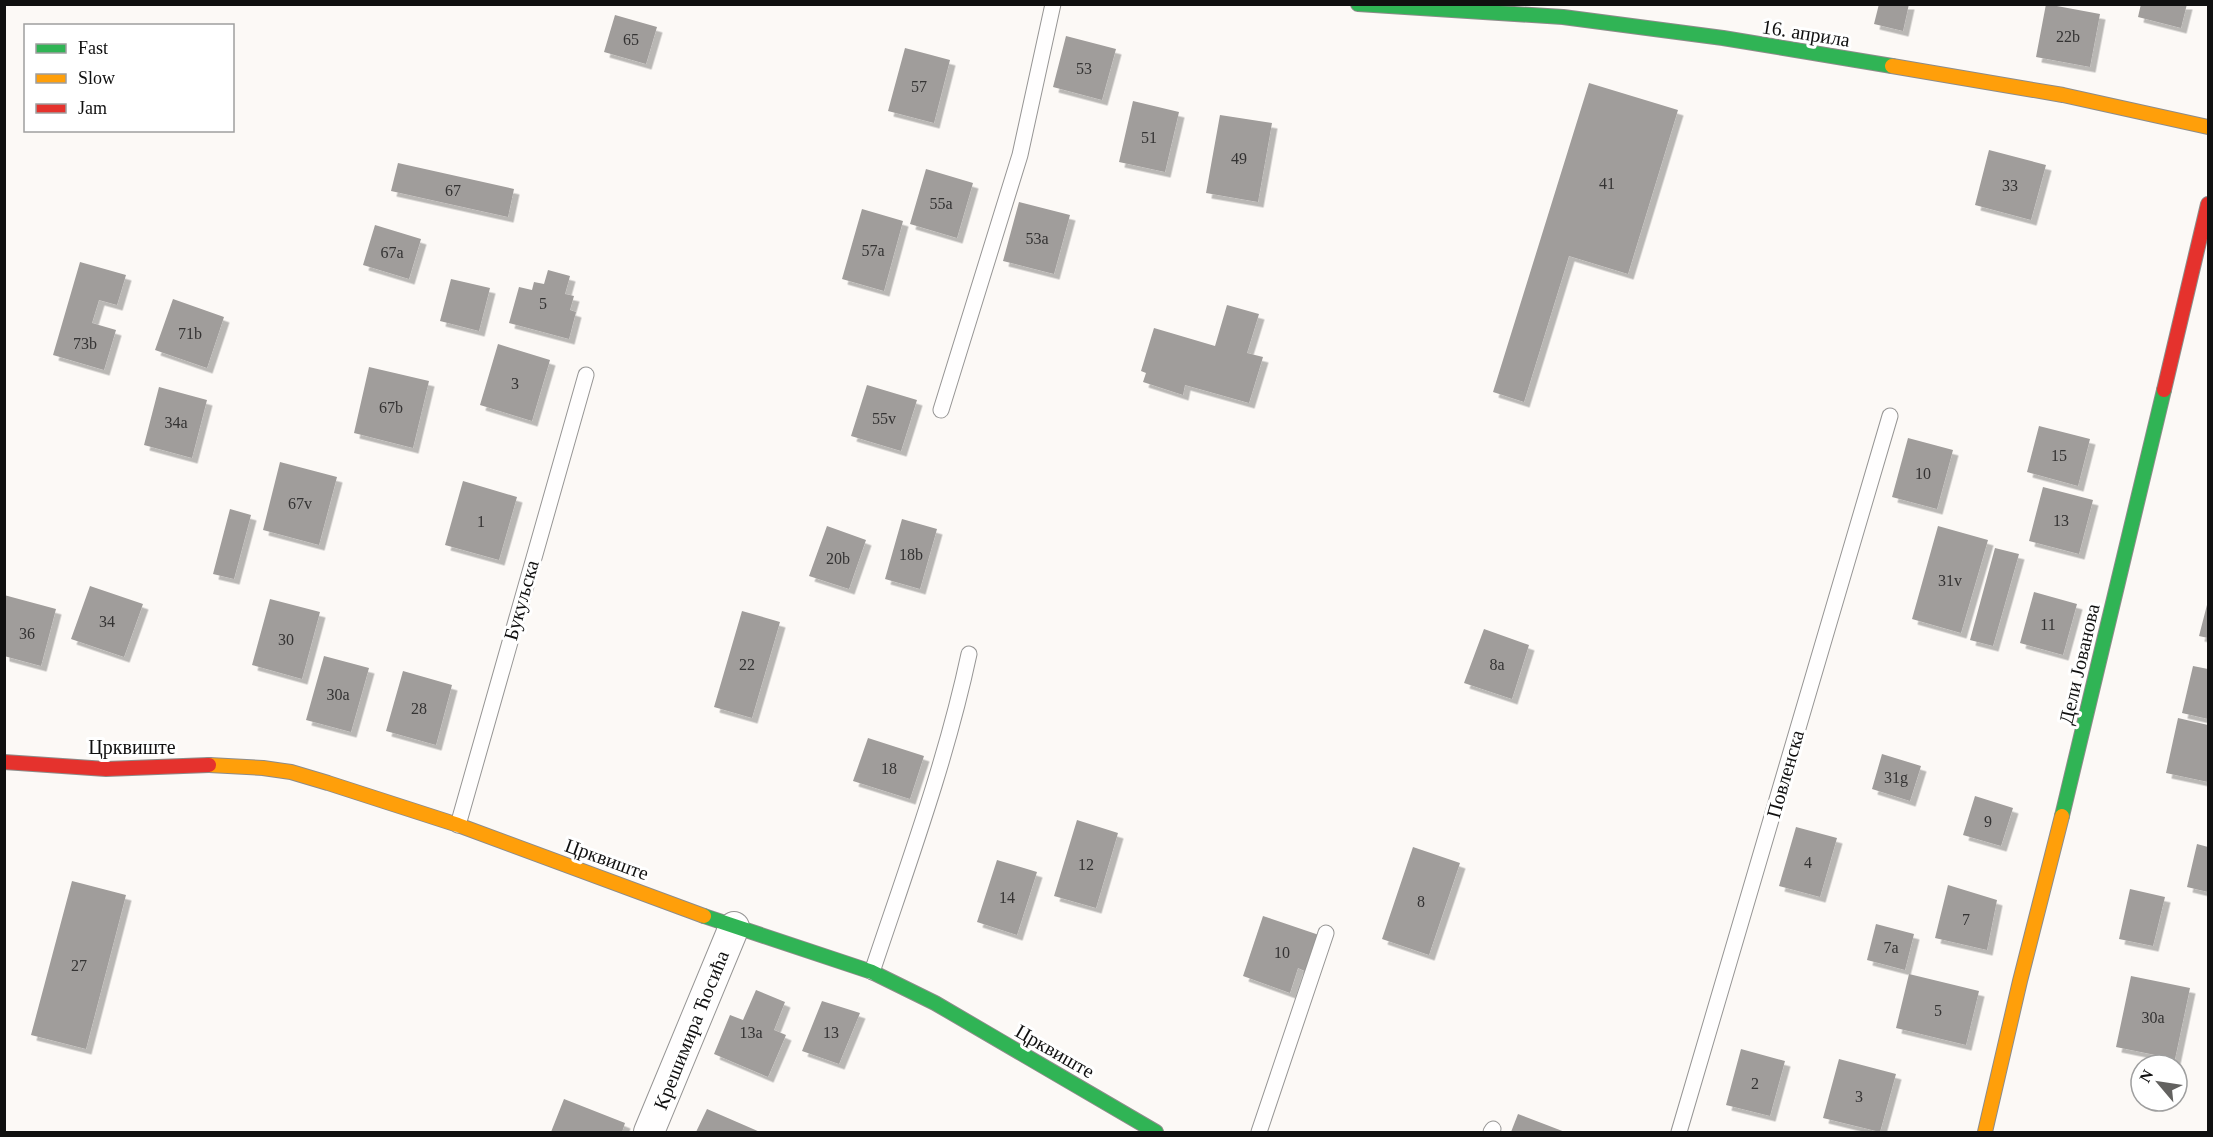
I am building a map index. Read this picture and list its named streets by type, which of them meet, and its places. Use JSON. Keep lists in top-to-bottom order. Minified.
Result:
{"streets":{"street":["16. априла","Дели Јованова","Црквиште","Крешимира Ћосића"],"lane":["Букуљска","Повленска"]},"crossings":[["Букуљска","Црквиште"],["Црквиште","Крешимира Ћосића"]],"house_numbers":["22b","65","53","57","51","49","41","33","67","55a","53a","57a","67a","5","71b","73b","3","67b","55v","34a","15","10","67v","13","1","18b","20b","31v","34","11","36","30","22","8a","30a","28","18","31g","9","4","12","14","8","7","7a","10","27","5","30a","13a","13","2","3"],"legend":["Fast","Slow","Jam"],"north":"top left"}
